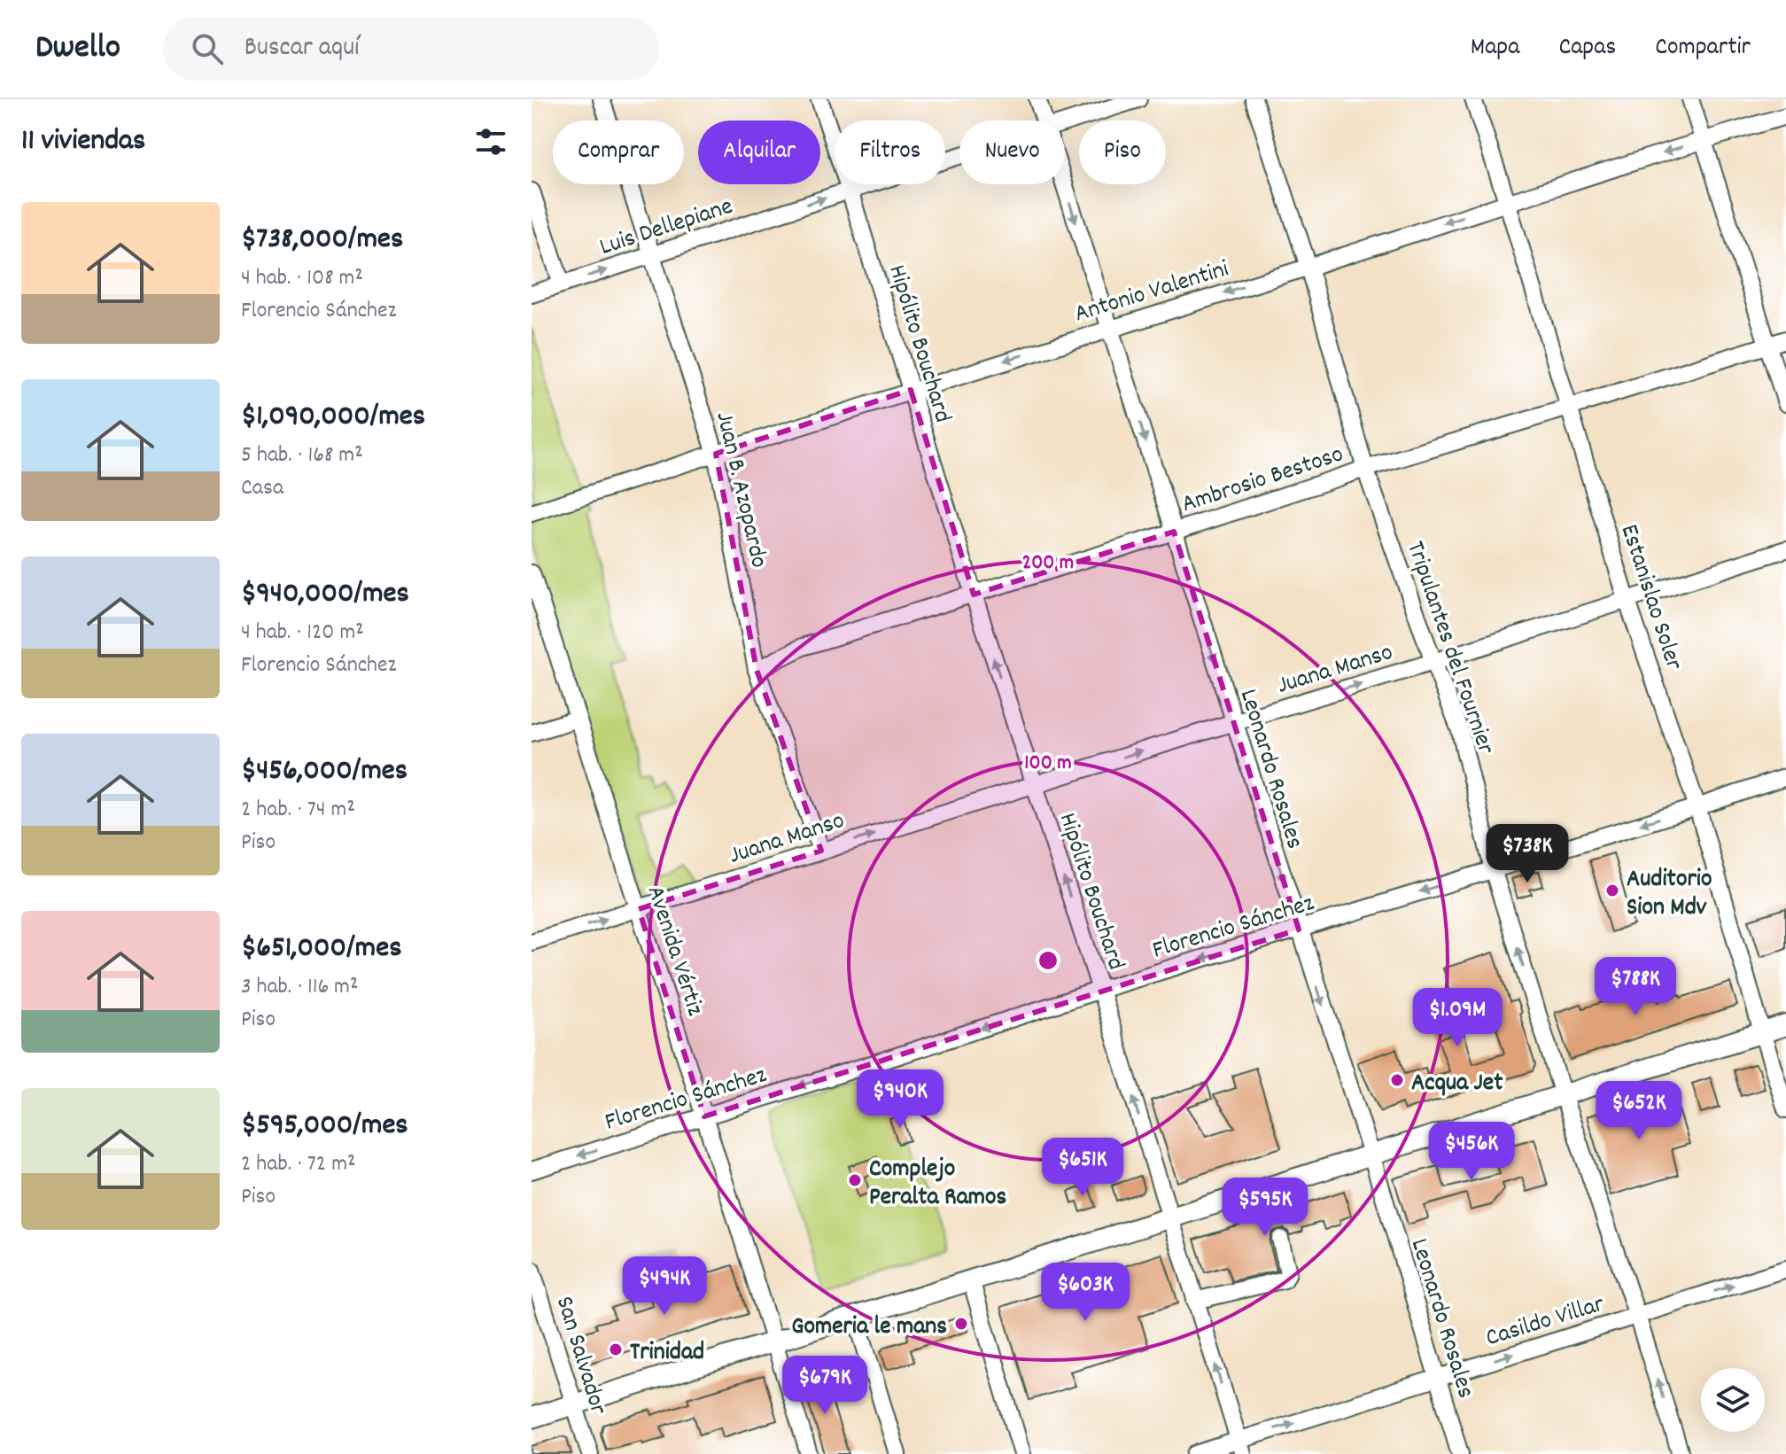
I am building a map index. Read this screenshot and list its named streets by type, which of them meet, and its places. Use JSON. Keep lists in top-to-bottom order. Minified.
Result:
{"streets":{"street":["Luis Dellepiane","Antonio Valentini","Hipólito Bouchard","Ambrosio Bestoso","Juan B. Azopardo","Estanislao Soler","Tripulantes del Fournier","Juana Manso","Leonardo Rosales","Florencio Sánchez","Avenida Vértiz","Casildo Villar","San Salvador"]},"crossings":[["Luis Dellepiane","Hipólito Bouchard"],["Luis Dellepiane","Juan B. Azopardo"],["Antonio Valentini","Hipólito Bouchard"],["Antonio Valentini","Juan B. Azopardo"],["Antonio Valentini","Estanislao Soler"],["Antonio Valentini","Tripulantes del Fournier"],["Antonio Valentini","Leonardo Rosales"],["Hipólito Bouchard","Ambrosio Bestoso"],["Hipólito Bouchard","Juana Manso"],["Hipólito Bouchard","Florencio Sánchez"],["Hipólito Bouchard","Casildo Villar"],["Ambrosio Bestoso","Juan B. Azopardo"],["Ambrosio Bestoso","Estanislao Soler"],["Ambrosio Bestoso","Tripulantes del Fournier"],["Ambrosio Bestoso","Leonardo Rosales"],["Juan B. Azopardo","Juana Manso"],["Estanislao Soler","Juana Manso"],["Estanislao Soler","Florencio Sánchez"],["Tripulantes del Fournier","Juana Manso"],["Tripulantes del Fournier","Florencio Sánchez"],["Tripulantes del Fournier","Casildo Villar"],["Juana Manso","Leonardo Rosales"],["Juana Manso","Avenida Vértiz"],["Leonardo Rosales","Florencio Sánchez"],["Leonardo Rosales","Casildo Villar"],["Florencio Sánchez","Avenida Vértiz"]],"one_way":["Luis Dellepiane","Antonio Valentini","Hipólito Bouchard","Juana Manso","Leonardo Rosales","Florencio Sánchez","Casildo Villar"],"places":["Auditorio Sion Mdv","Acqua Jet","Complejo Peralta Ramos","Gomeria le mans","Trinidad"],"page":{"header":"Dwello","search":"Buscar aquí","nav":["Mapa","Capas","Compartir"],"heading":"11 viviendas","chip":["Comprar","Alquilar","Filtros","Nuevo","Piso"],"list":[{"name":"$738,000/mes","note":"4 hab. · 108 m² · Florencio Sánchez"},{"name":"$1,090,000/mes","note":"5 hab. · 168 m² · Casa"},{"name":"$940,000/mes","note":"4 hab. · 120 m² · Florencio Sánchez"},{"name":"$456,000/mes","note":"2 hab. · 74 m² · Piso"},{"name":"$651,000/mes","note":"3 hab. · 116 m² · Piso"},{"name":"$595,000/mes","note":"2 hab. · 72 m² · Piso"}],"price":["$738K","$788K","$1.09M","$940K","$652K","$456K","$651K","$595K","$494K","$603K","$679K"]},"rings":["200 m","100 m"]}
